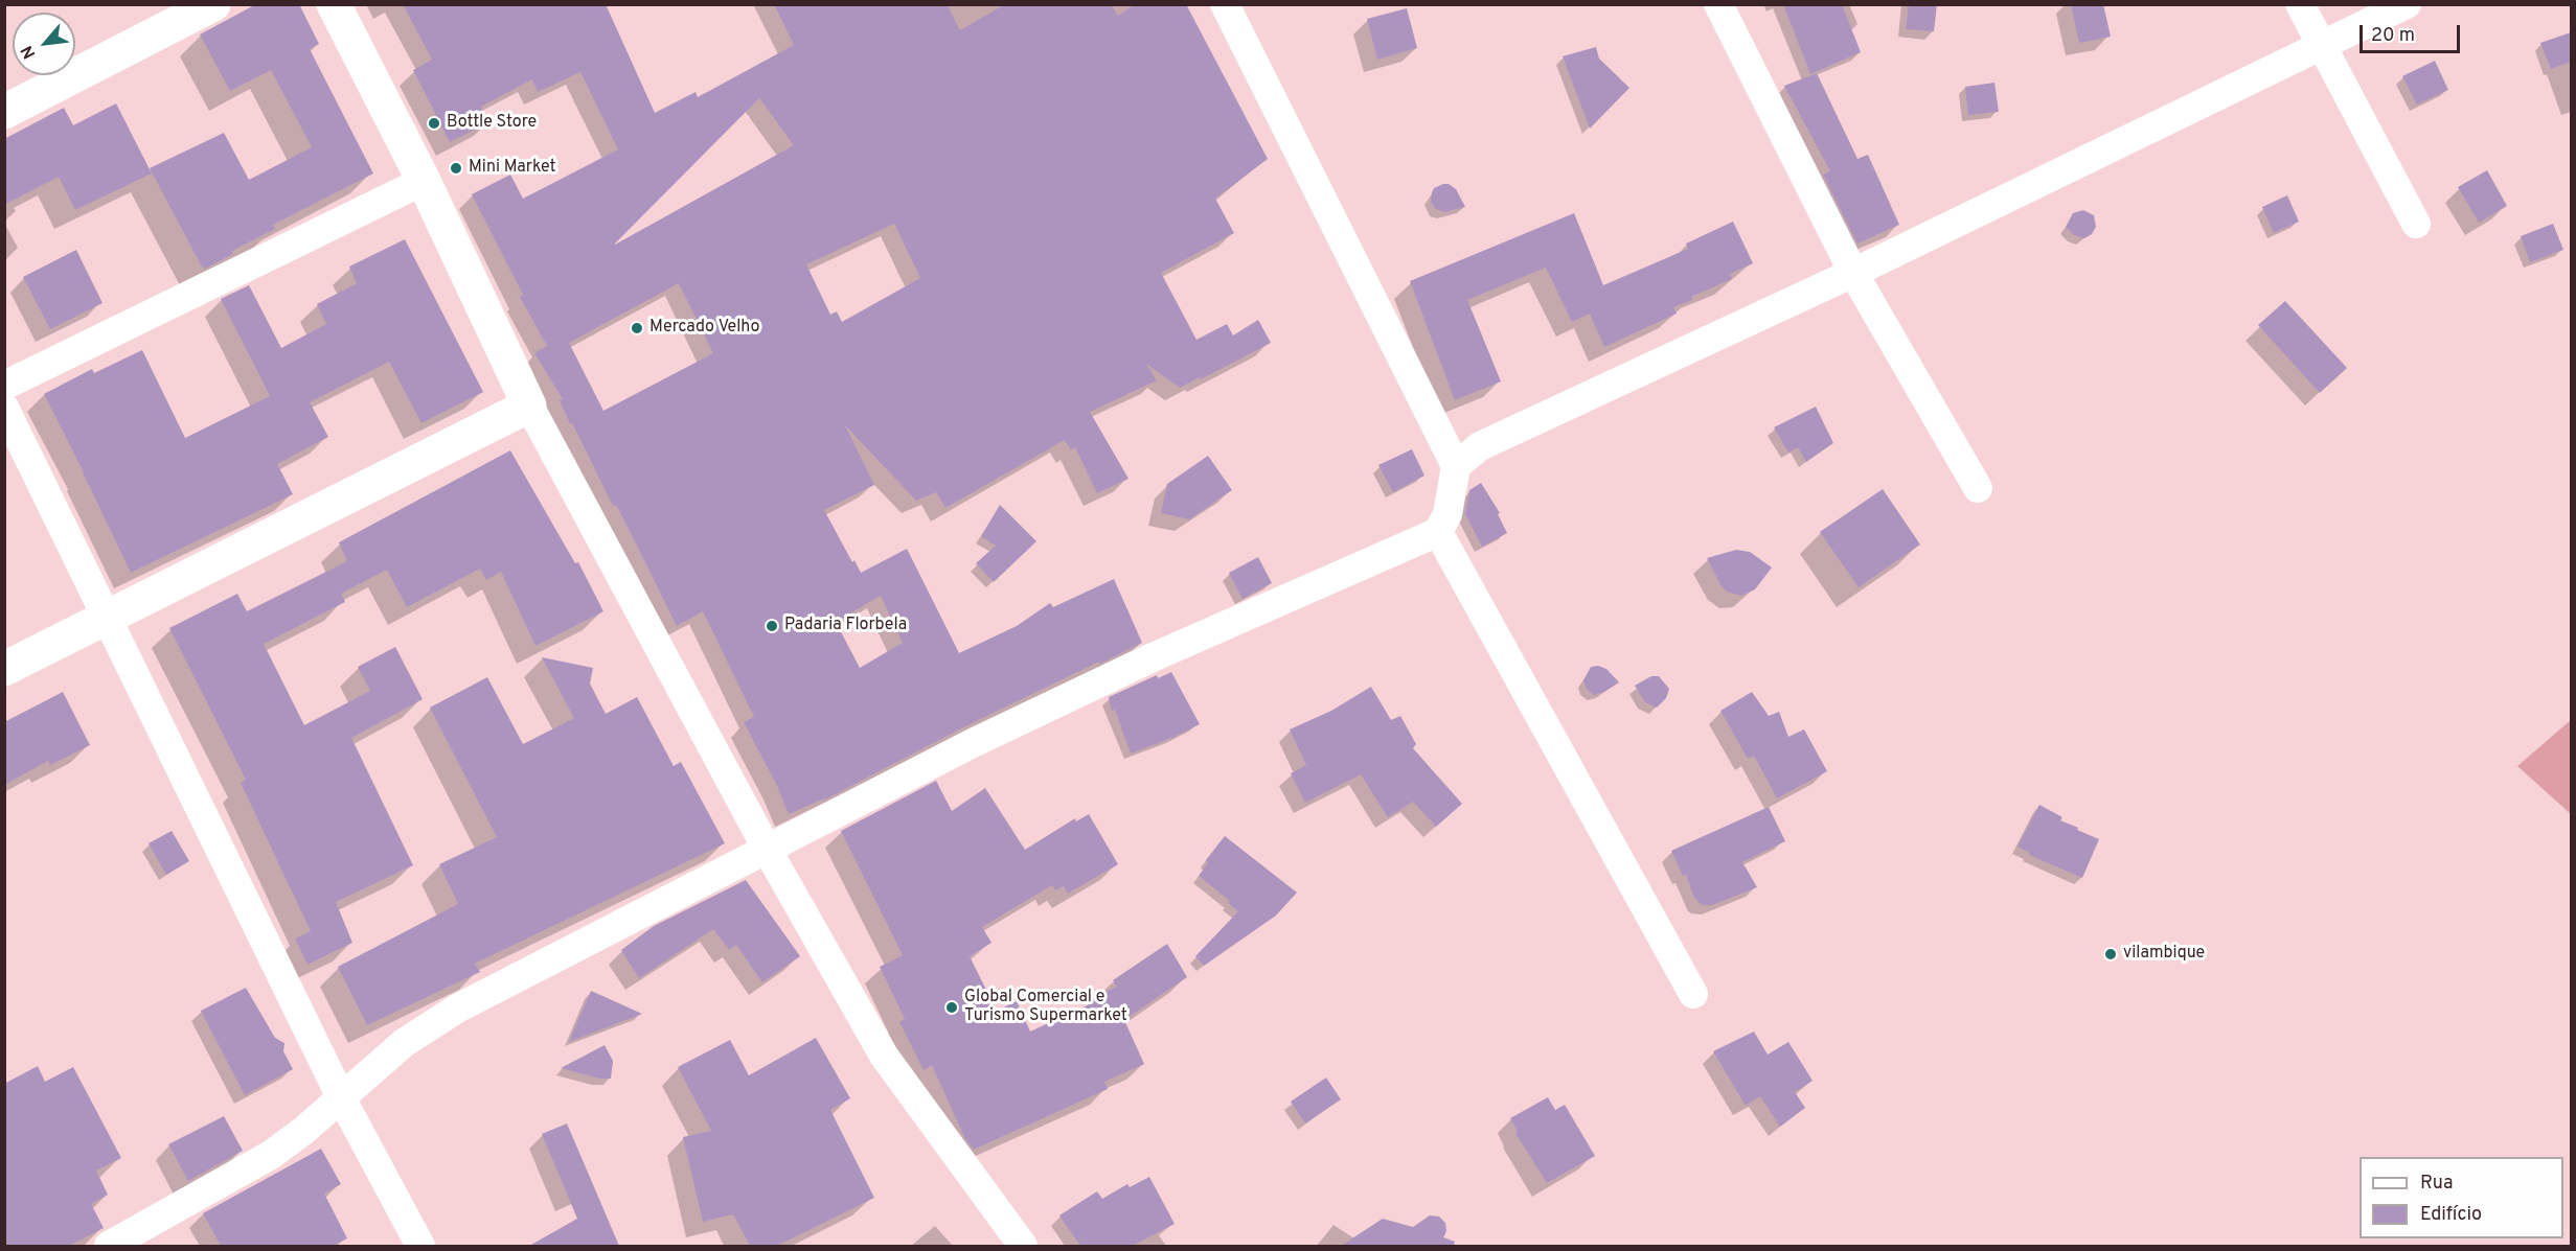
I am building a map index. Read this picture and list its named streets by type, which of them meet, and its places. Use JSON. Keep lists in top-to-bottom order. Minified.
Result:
{"places":["Bottle Store","Mini Market","Mercado Velho","Padaria Florbela","vilambique","Global Comercial e Turismo Supermarket"],"legend":["Rua","Edifício"],"scale_bar":"20 m","north":"bottom left"}
